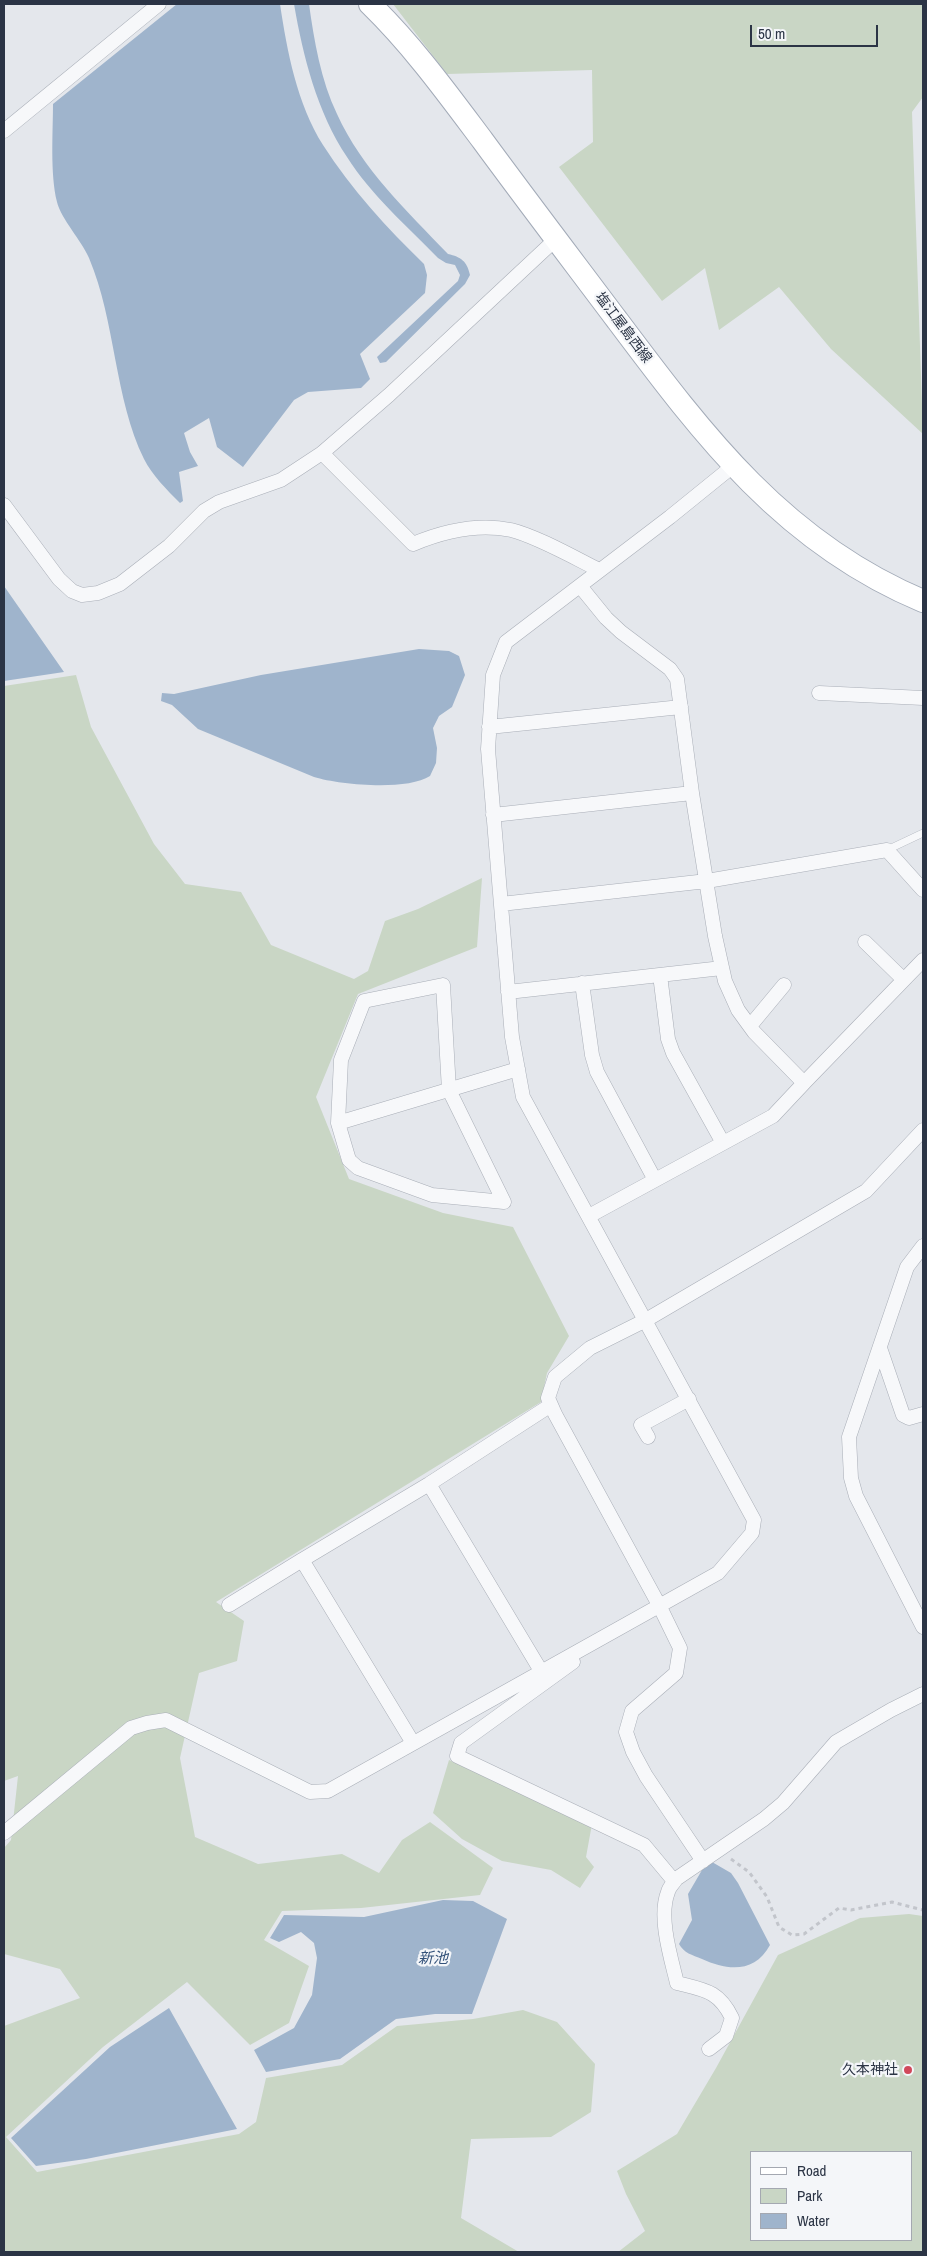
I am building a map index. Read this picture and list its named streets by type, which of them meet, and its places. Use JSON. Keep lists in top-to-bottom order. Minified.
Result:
{"streets":{"main road":["塩江屋島西線"]},"water":["新池"],"places":["久本神社"],"legend":["Road","Park","Water"],"scale_bar":"50 m"}
